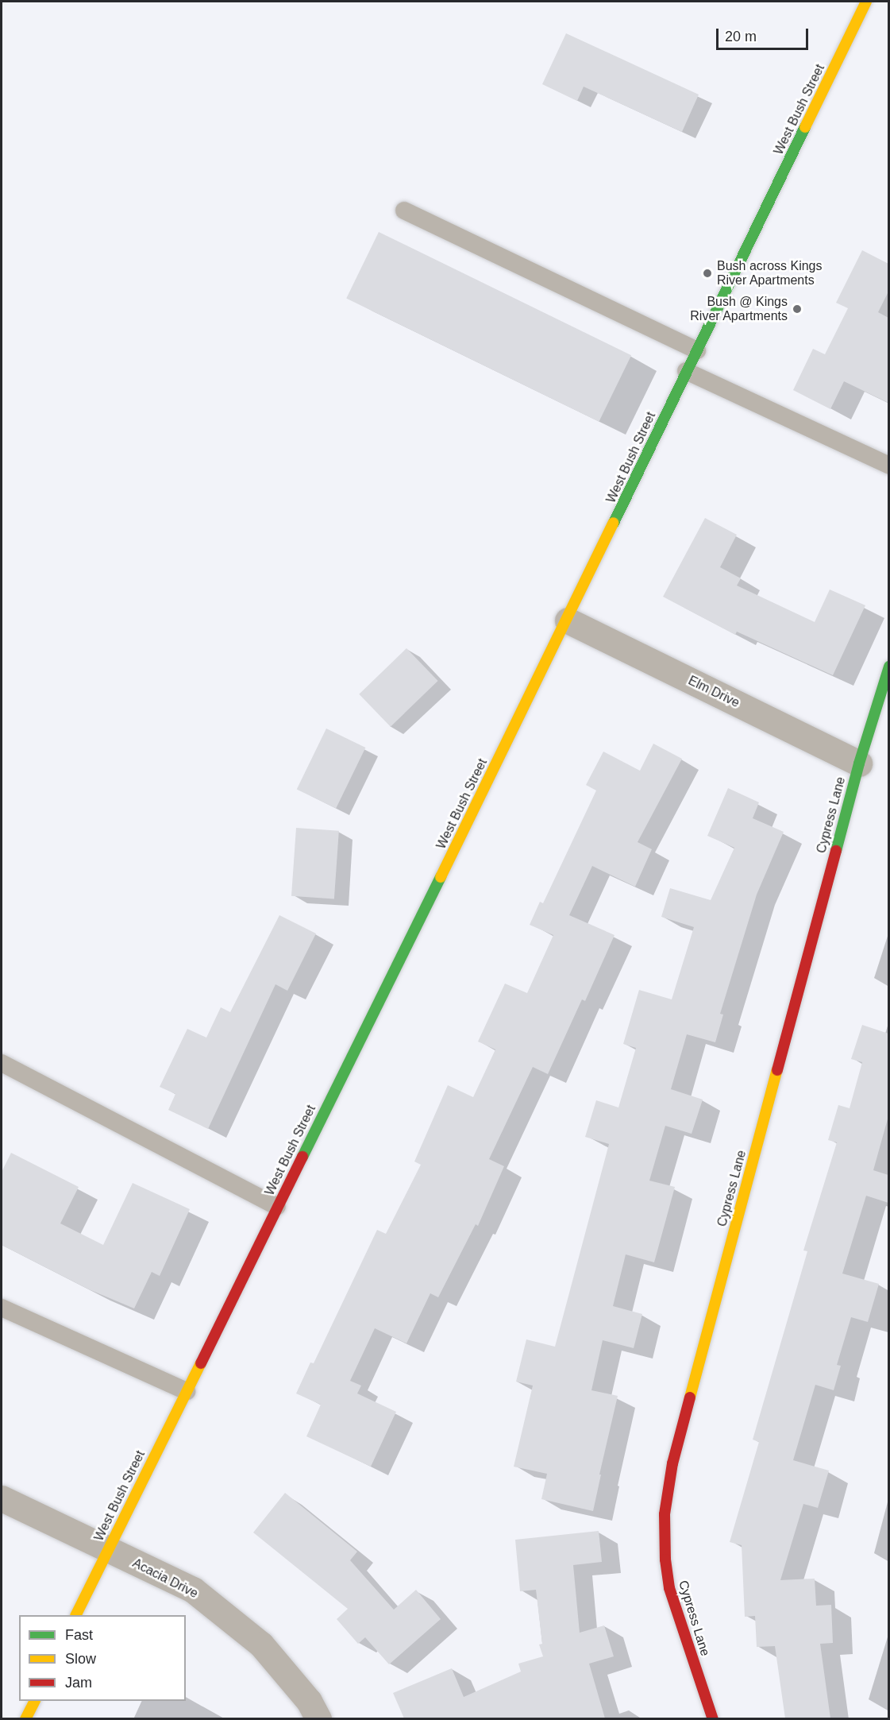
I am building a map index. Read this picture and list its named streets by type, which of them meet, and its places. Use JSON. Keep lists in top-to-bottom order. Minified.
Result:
{"streets":{"main road":["West Bush Street","Cypress Lane"],"street":["Elm Drive","Acacia Drive"]},"crossings":[["West Bush Street","Elm Drive"],["West Bush Street","Acacia Drive"],["Elm Drive","Cypress Lane"]],"places":["Bush across Kings River Apartments","Bush @ Kings River Apartments"],"legend":["Fast","Slow","Jam"],"scale_bar":"20 m"}
